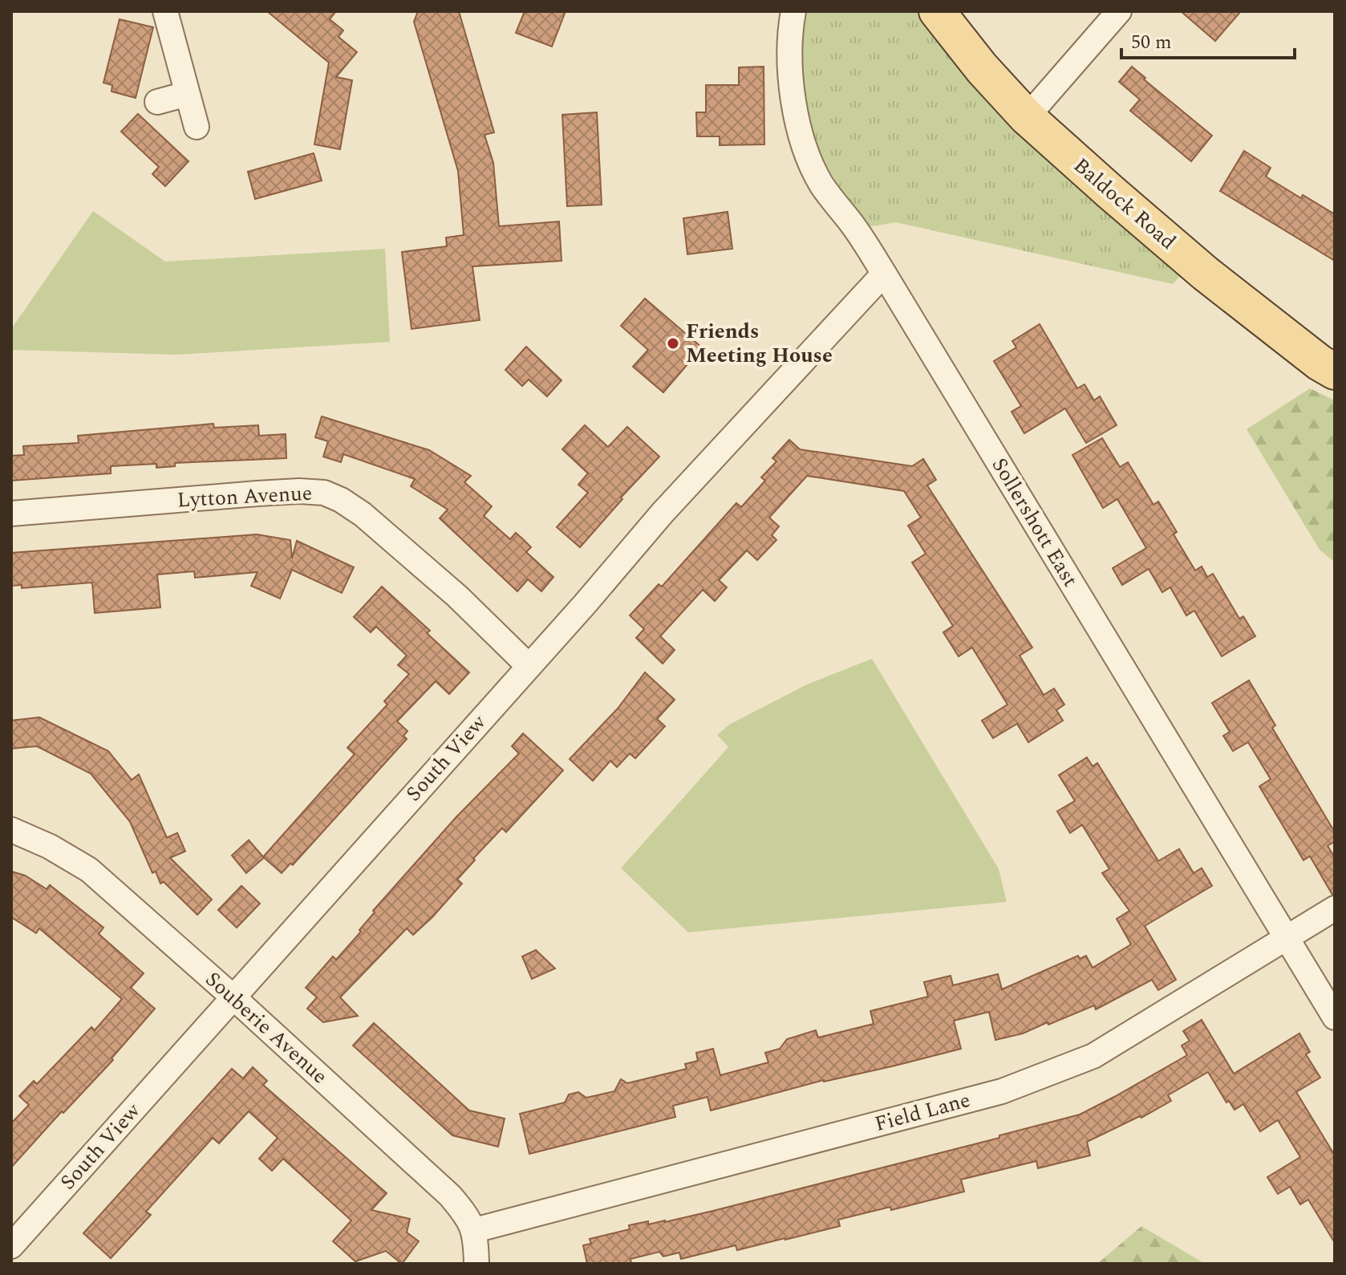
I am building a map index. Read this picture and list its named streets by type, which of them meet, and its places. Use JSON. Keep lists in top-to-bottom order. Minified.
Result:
{"streets":{"main road":["Baldock Road"],"street":["Lytton Avenue","Sollershott East","South View","Souberie Avenue","Field Lane"]},"crossings":[["Lytton Avenue","South View"],["Sollershott East","South View"],["Sollershott East","Field Lane"],["South View","Souberie Avenue"],["Souberie Avenue","Field Lane"]],"places":["Friends Meeting House"],"scale_bar":"50 m"}
